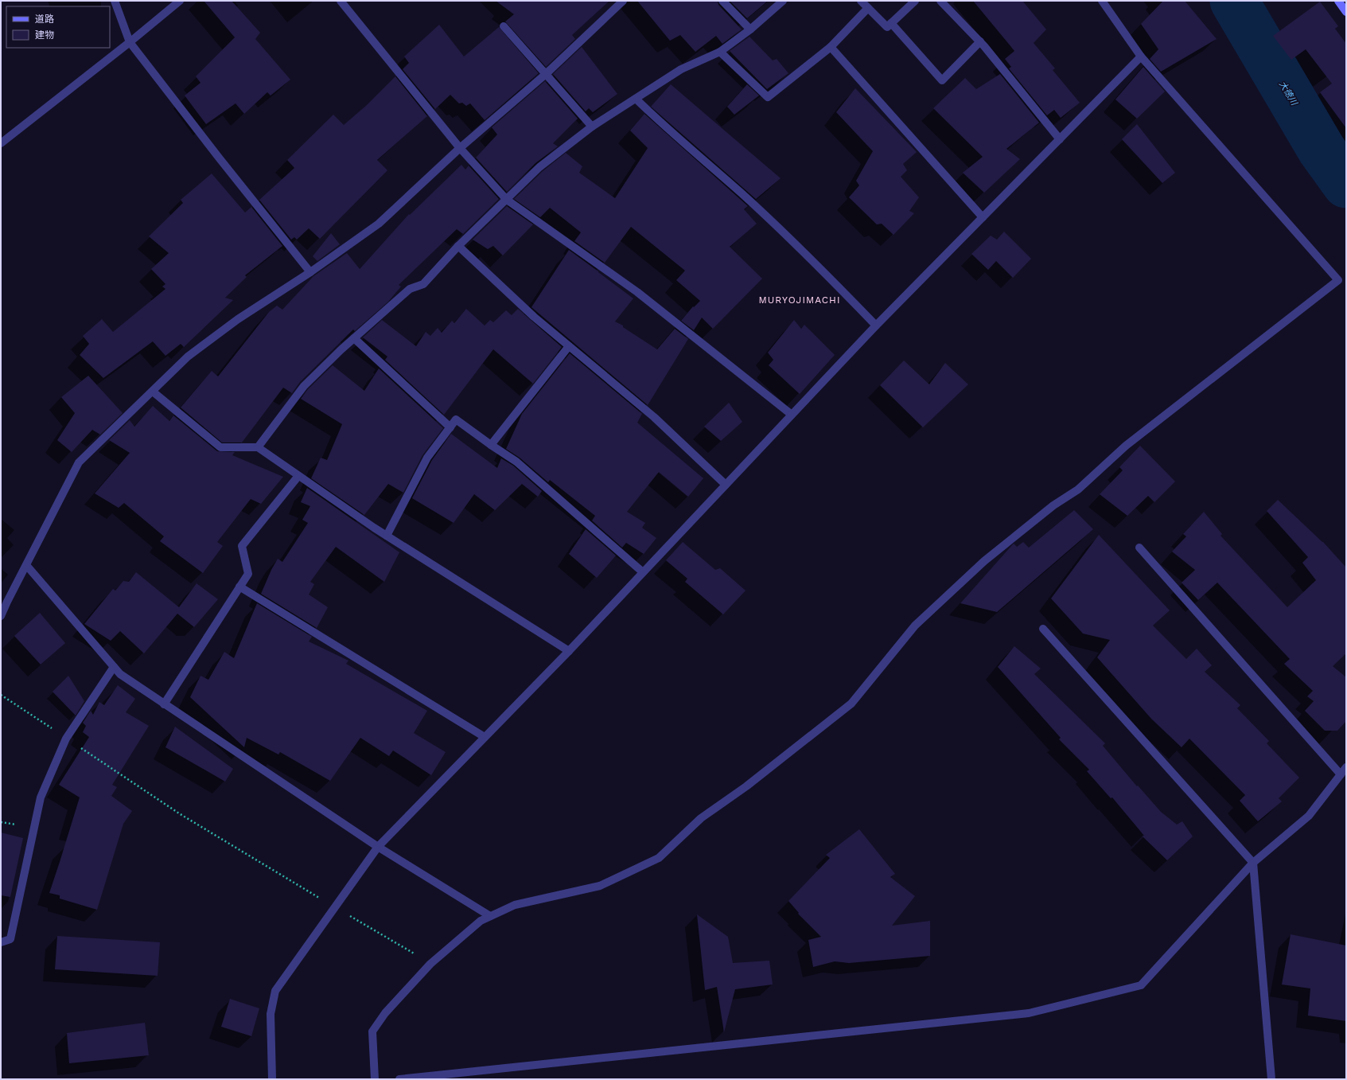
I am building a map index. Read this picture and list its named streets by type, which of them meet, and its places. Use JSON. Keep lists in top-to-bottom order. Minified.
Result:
{"districts":["MURYOJIMACHI"],"water":["大徳川"],"legend":["道路","建物"]}
